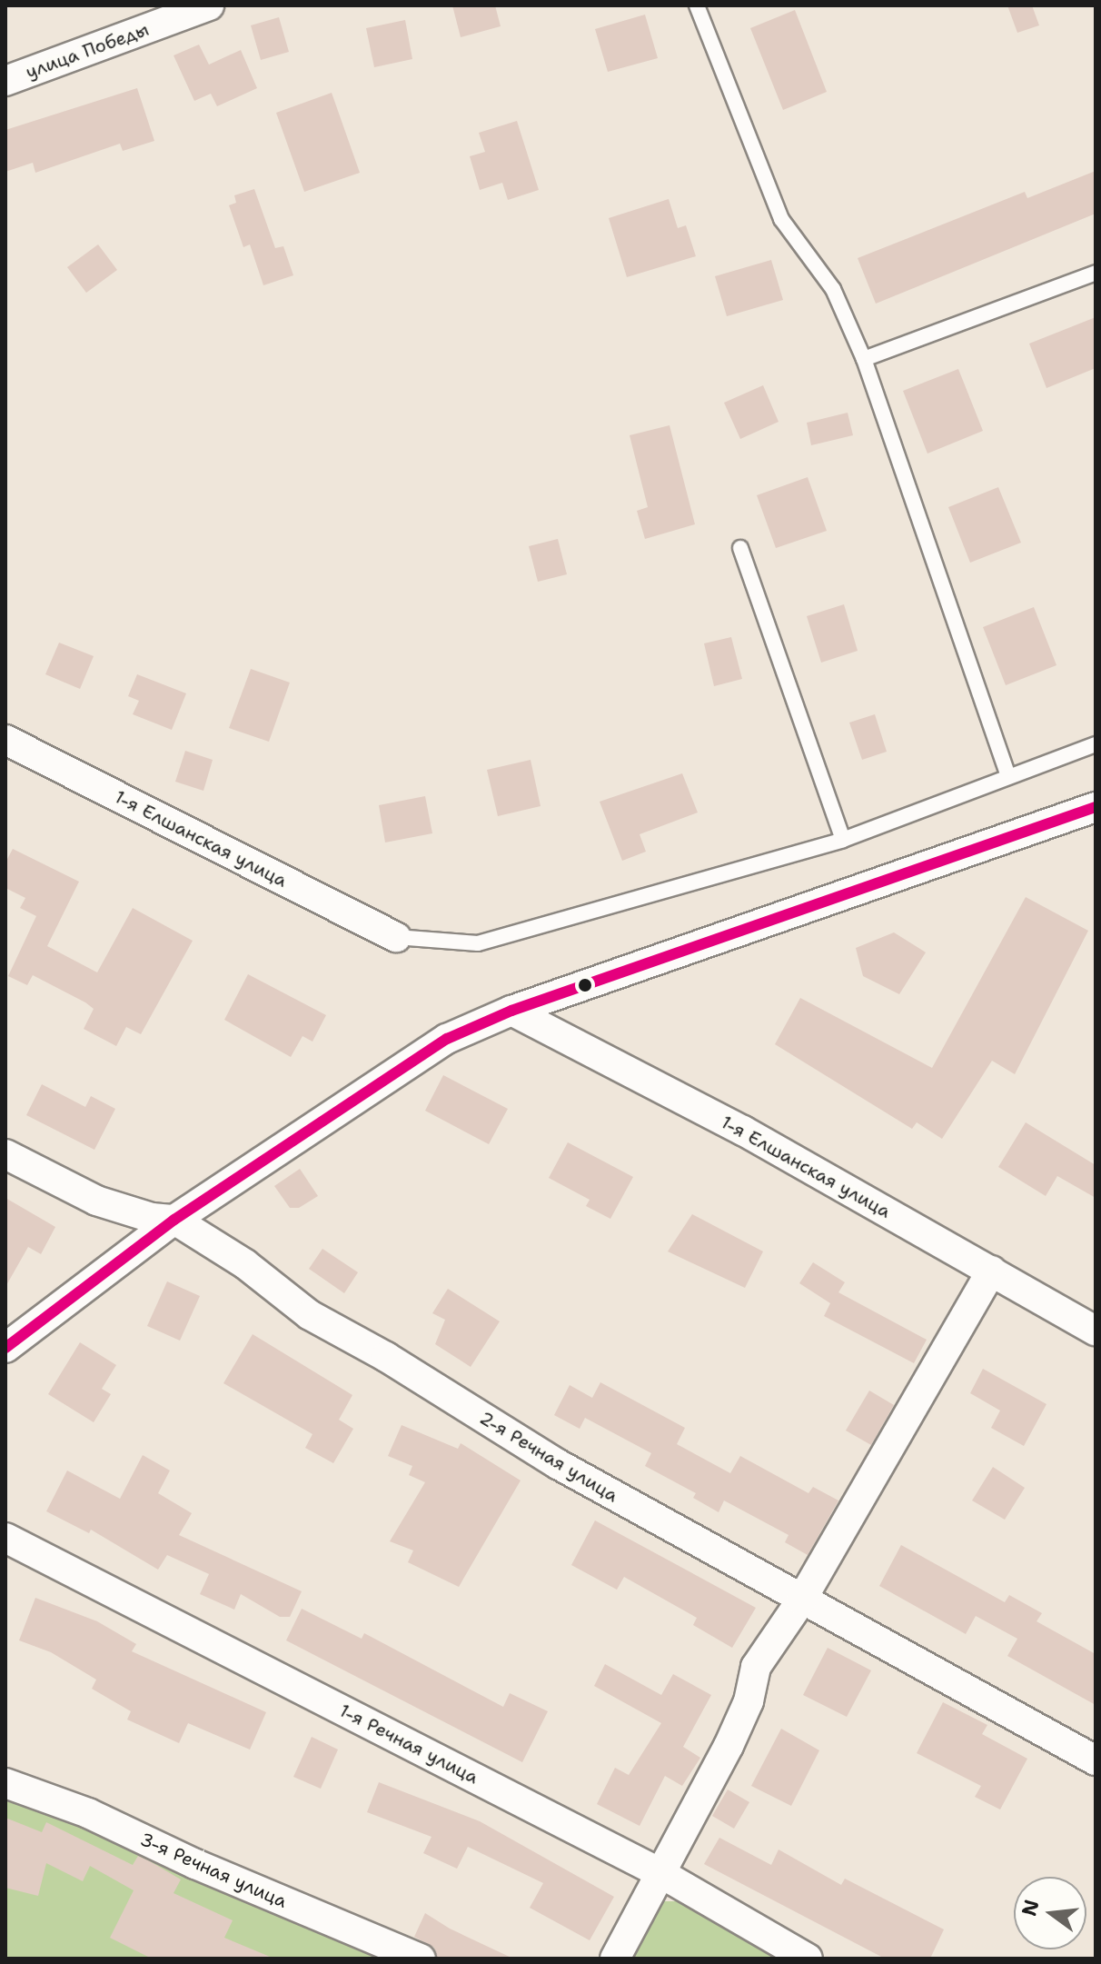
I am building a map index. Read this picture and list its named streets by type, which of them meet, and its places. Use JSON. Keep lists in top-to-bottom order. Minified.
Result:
{"streets":{"street":["улица Победы","1-я Елшанская улица","2-я Речная улица","1-я Речная улица","3-я Речная улица"]},"north":"left"}
